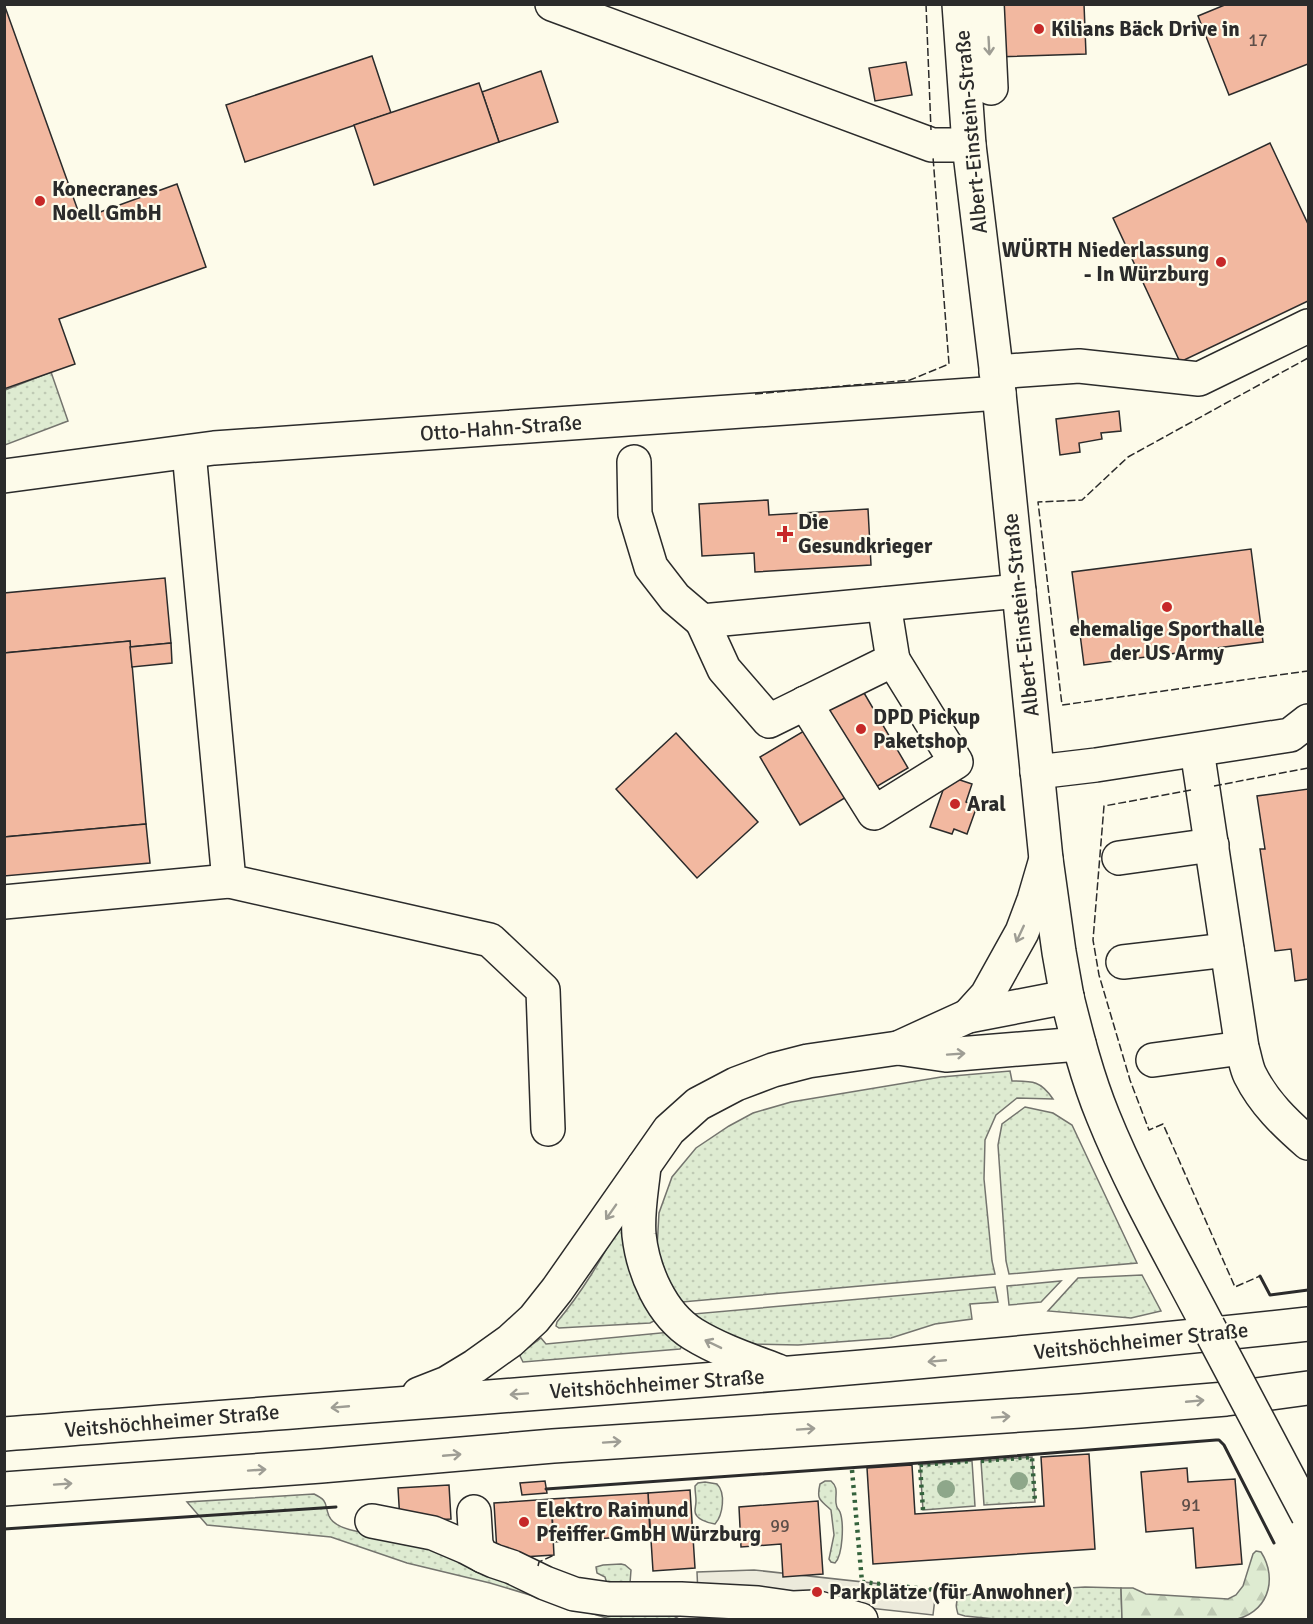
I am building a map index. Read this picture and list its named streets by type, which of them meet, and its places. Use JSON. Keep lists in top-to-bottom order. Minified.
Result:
{"streets":{"main road":["Albert-Einstein-Straße","Otto-Hahn-Straße","Veitshöchheimer Straße"]},"crossings":[["Albert-Einstein-Straße","Otto-Hahn-Straße"]],"places":{"other":["Kilians Bäck Drive in","Konecranes Noell GmbH","WÜRTH Niederlassung - In Würzburg","ehemalige Sporthalle der US Army","DPD Pickup Paketshop","Aral","Elektro Raimund Pfeiffer GmbH Würzburg","Parkplätze (für Anwohner)"],"health":["Die Gesundkrieger"]},"house_numbers":["17","91","99"]}
